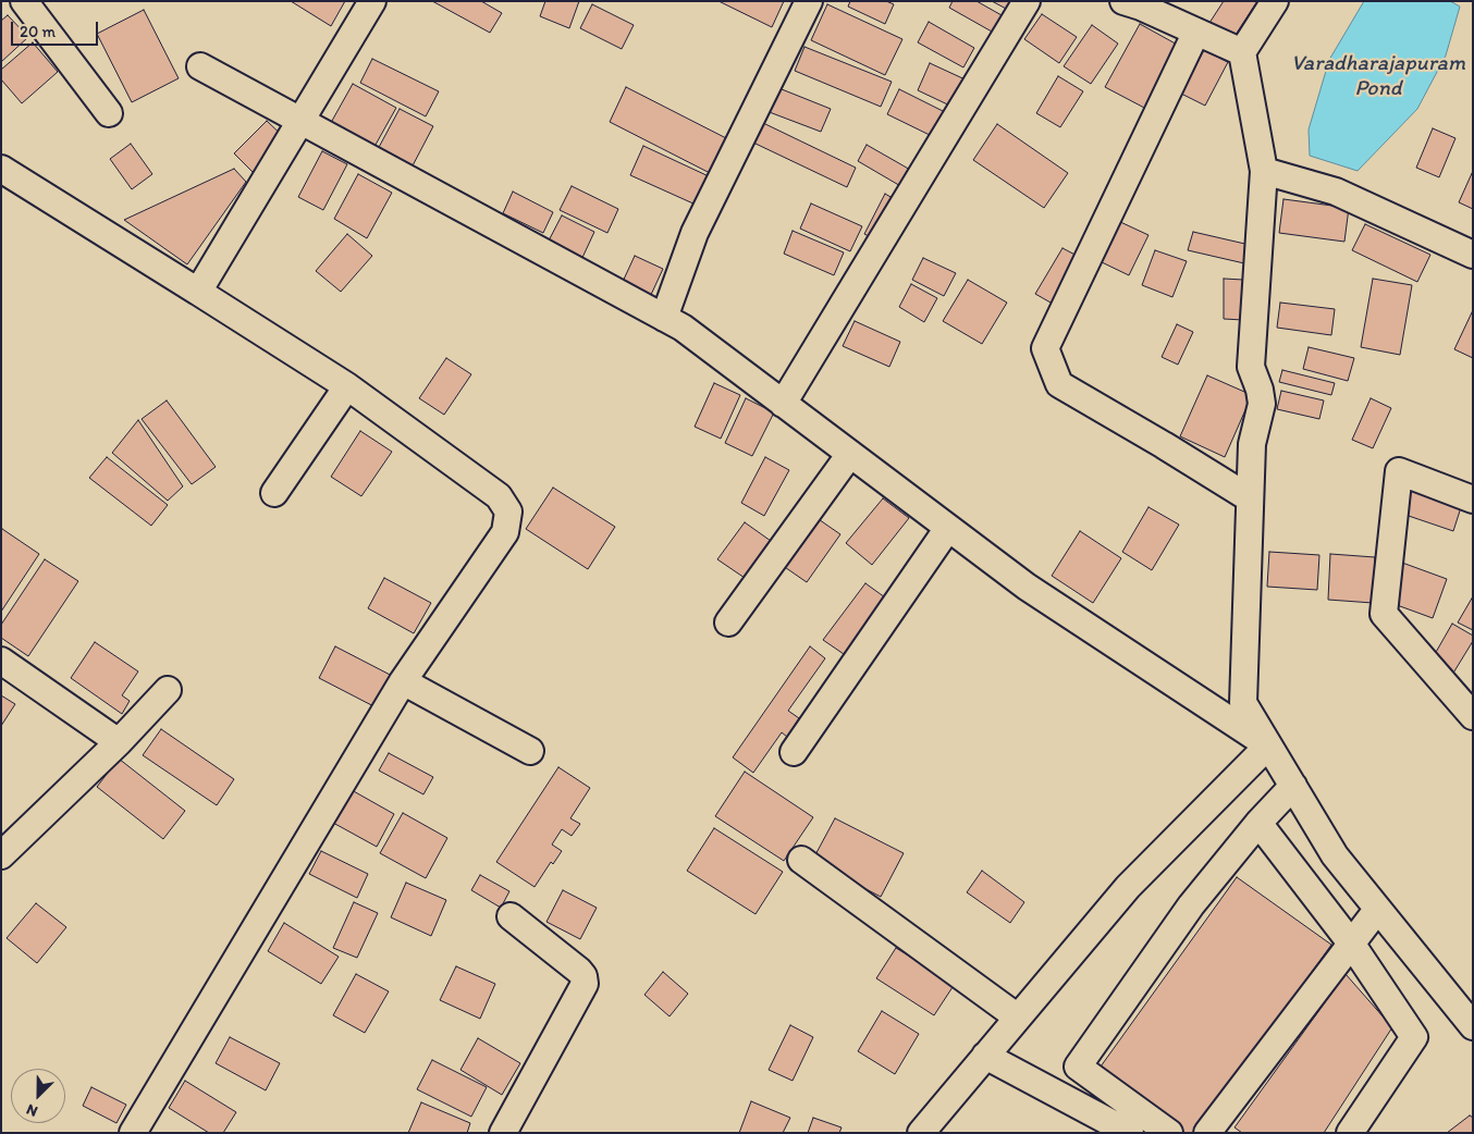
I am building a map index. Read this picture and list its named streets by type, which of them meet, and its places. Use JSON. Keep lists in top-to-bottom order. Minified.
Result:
{"water":["Varadharajapuram Pond"],"scale_bar":"20 m","north":"bottom left"}
